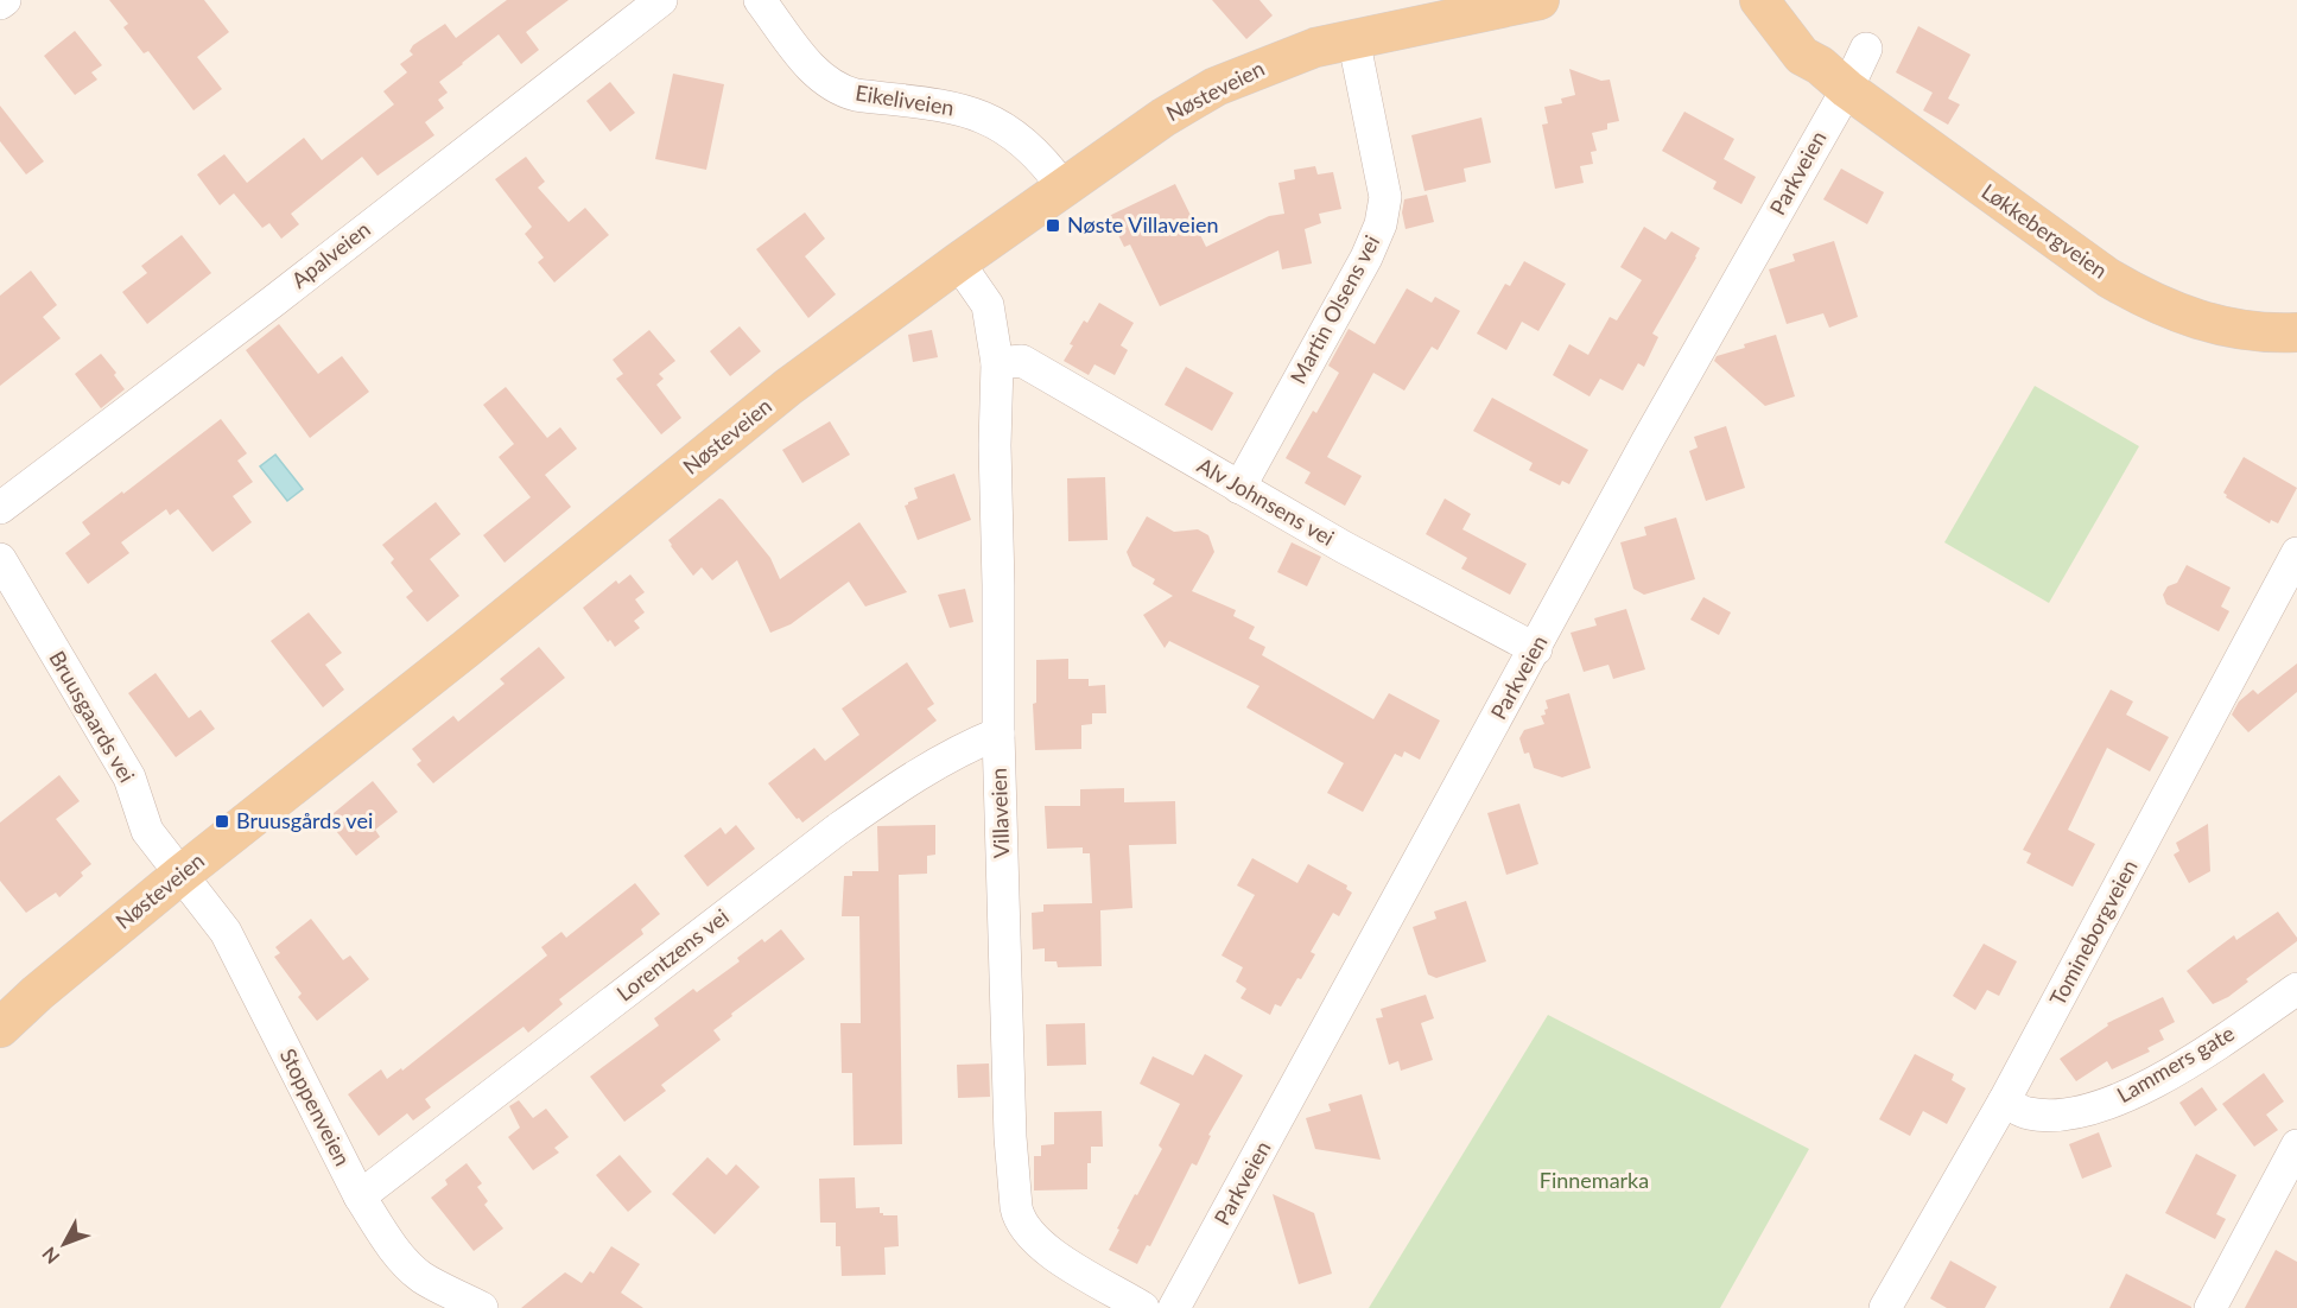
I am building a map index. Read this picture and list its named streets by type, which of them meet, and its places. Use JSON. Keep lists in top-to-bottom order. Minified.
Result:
{"streets":{"main road":["Nøsteveien","Løkkebergveien"],"street":["Eikeliveien","Parkveien","Apalveien","Martin Olsens vei","Alv Johnsens vei","Bruusgaards vei","Villaveien","Tomineborgveien","Lorentzens vei","Lammers gate","Stoppenveien"]},"crossings":[["Nøsteveien","Eikeliveien"],["Nøsteveien","Martin Olsens vei"],["Nøsteveien","Bruusgaards vei"],["Nøsteveien","Villaveien"],["Nøsteveien","Stoppenveien"],["Parkveien","Løkkebergveien"],["Parkveien","Alv Johnsens vei"],["Martin Olsens vei","Alv Johnsens vei"],["Alv Johnsens vei","Villaveien"],["Bruusgaards vei","Stoppenveien"],["Villaveien","Lorentzens vei"],["Tomineborgveien","Lammers gate"],["Lorentzens vei","Stoppenveien"]],"parks":["Finnemarka"],"places":{"transit":["Nøste Villaveien","Bruusgårds vei"]},"north":"bottom left"}
